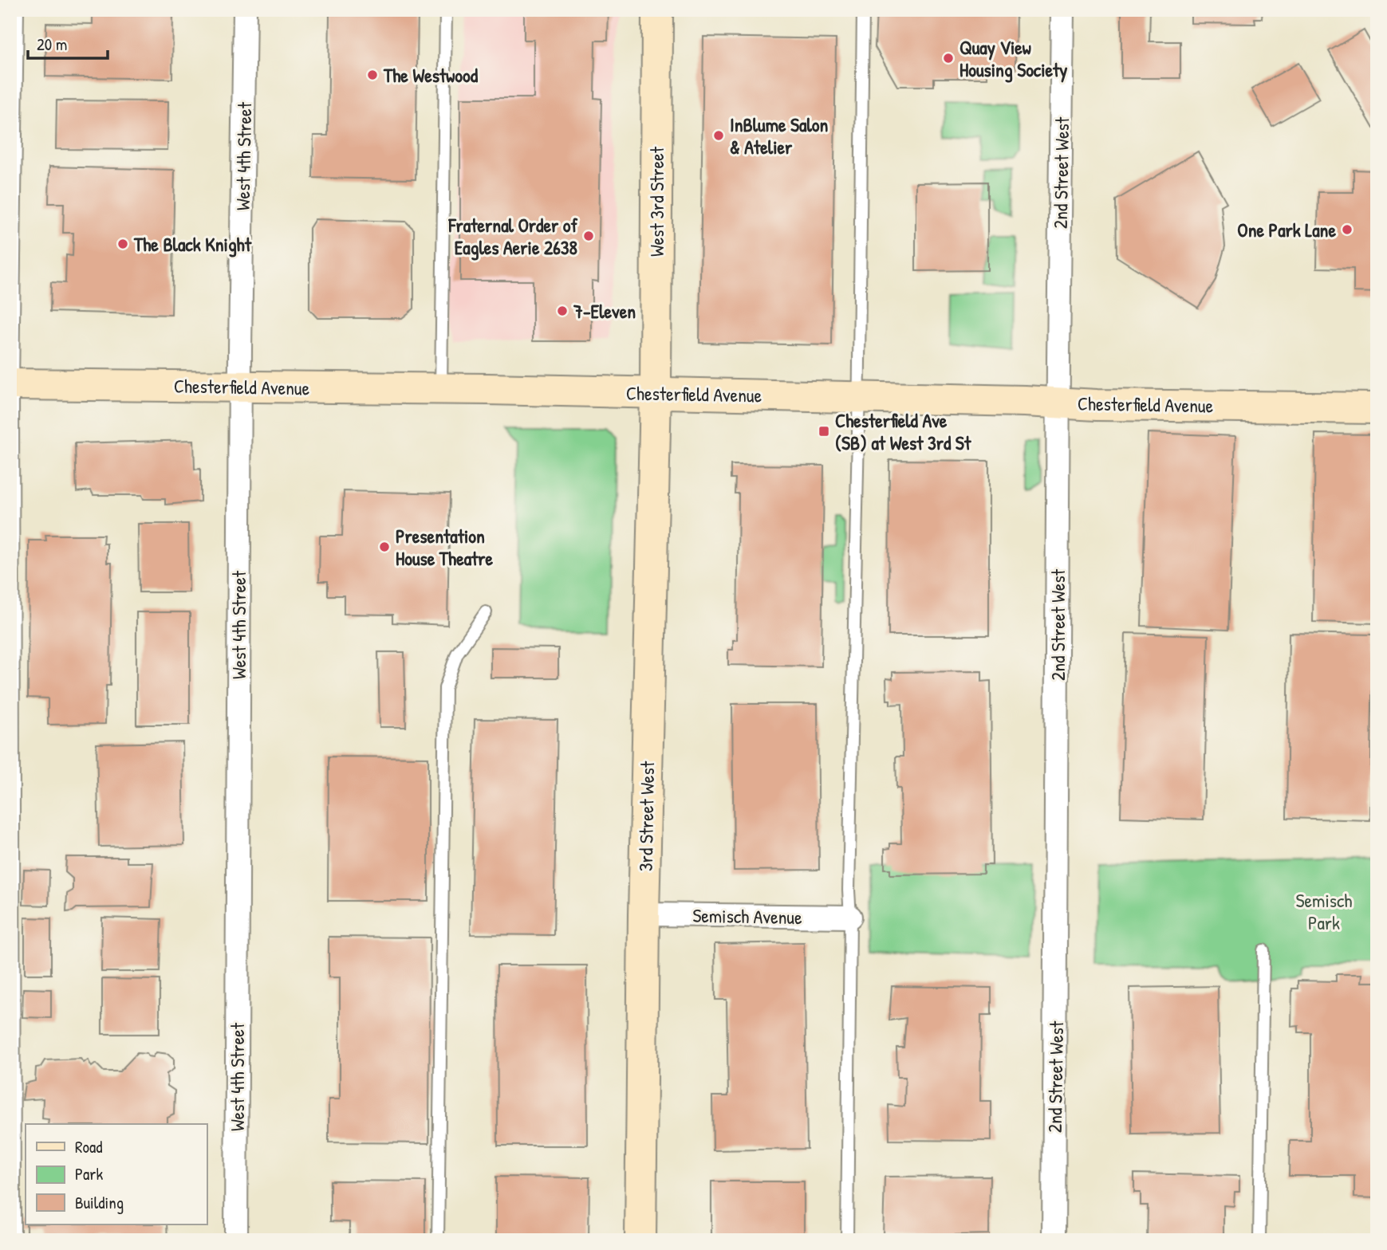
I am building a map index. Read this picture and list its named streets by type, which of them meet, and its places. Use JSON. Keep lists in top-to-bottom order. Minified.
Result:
{"streets":{"street":["West 4th Street","2nd Street West","West 3rd Street","Chesterfield Avenue","3rd Street West","Semisch Avenue"]},"crossings":[["West 4th Street","Chesterfield Avenue"],["2nd Street West","Chesterfield Avenue"],["West 3rd Street","Chesterfield Avenue"],["West 3rd Street","3rd Street West"],["Chesterfield Avenue","3rd Street West"],["3rd Street West","Semisch Avenue"]],"parks":["Semisch Park"],"places":{"other":["Quay View Housing Society","The Westwood","InBlume Salon & Atelier","One Park Lane","Fraternal Order of Eagles Aerie 2638","The Black Knight","7-Eleven","Presentation House Theatre"],"transit":["Chesterfield Ave (SB) at West 3rd St"]},"legend":["Road","Park","Building"],"scale_bar":"20 m"}
